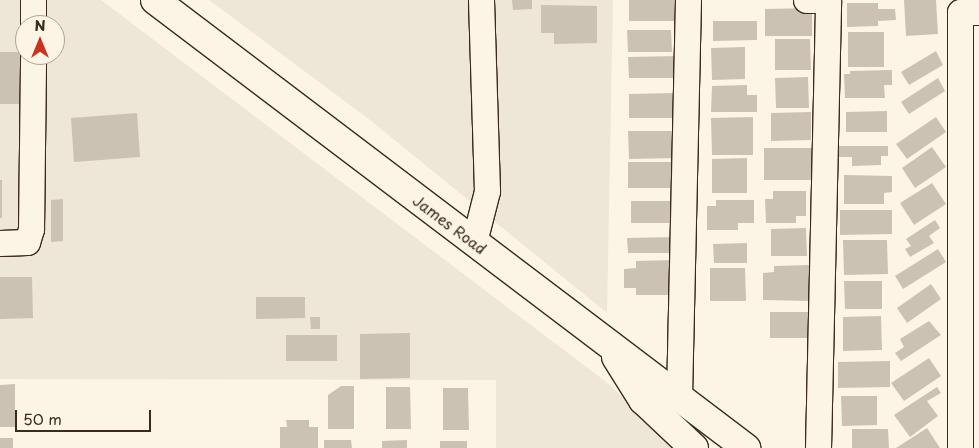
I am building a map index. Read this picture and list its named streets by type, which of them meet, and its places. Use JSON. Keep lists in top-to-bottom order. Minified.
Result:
{"streets":{"main road":["James Road"]},"scale_bar":"50 m","north":"top"}
